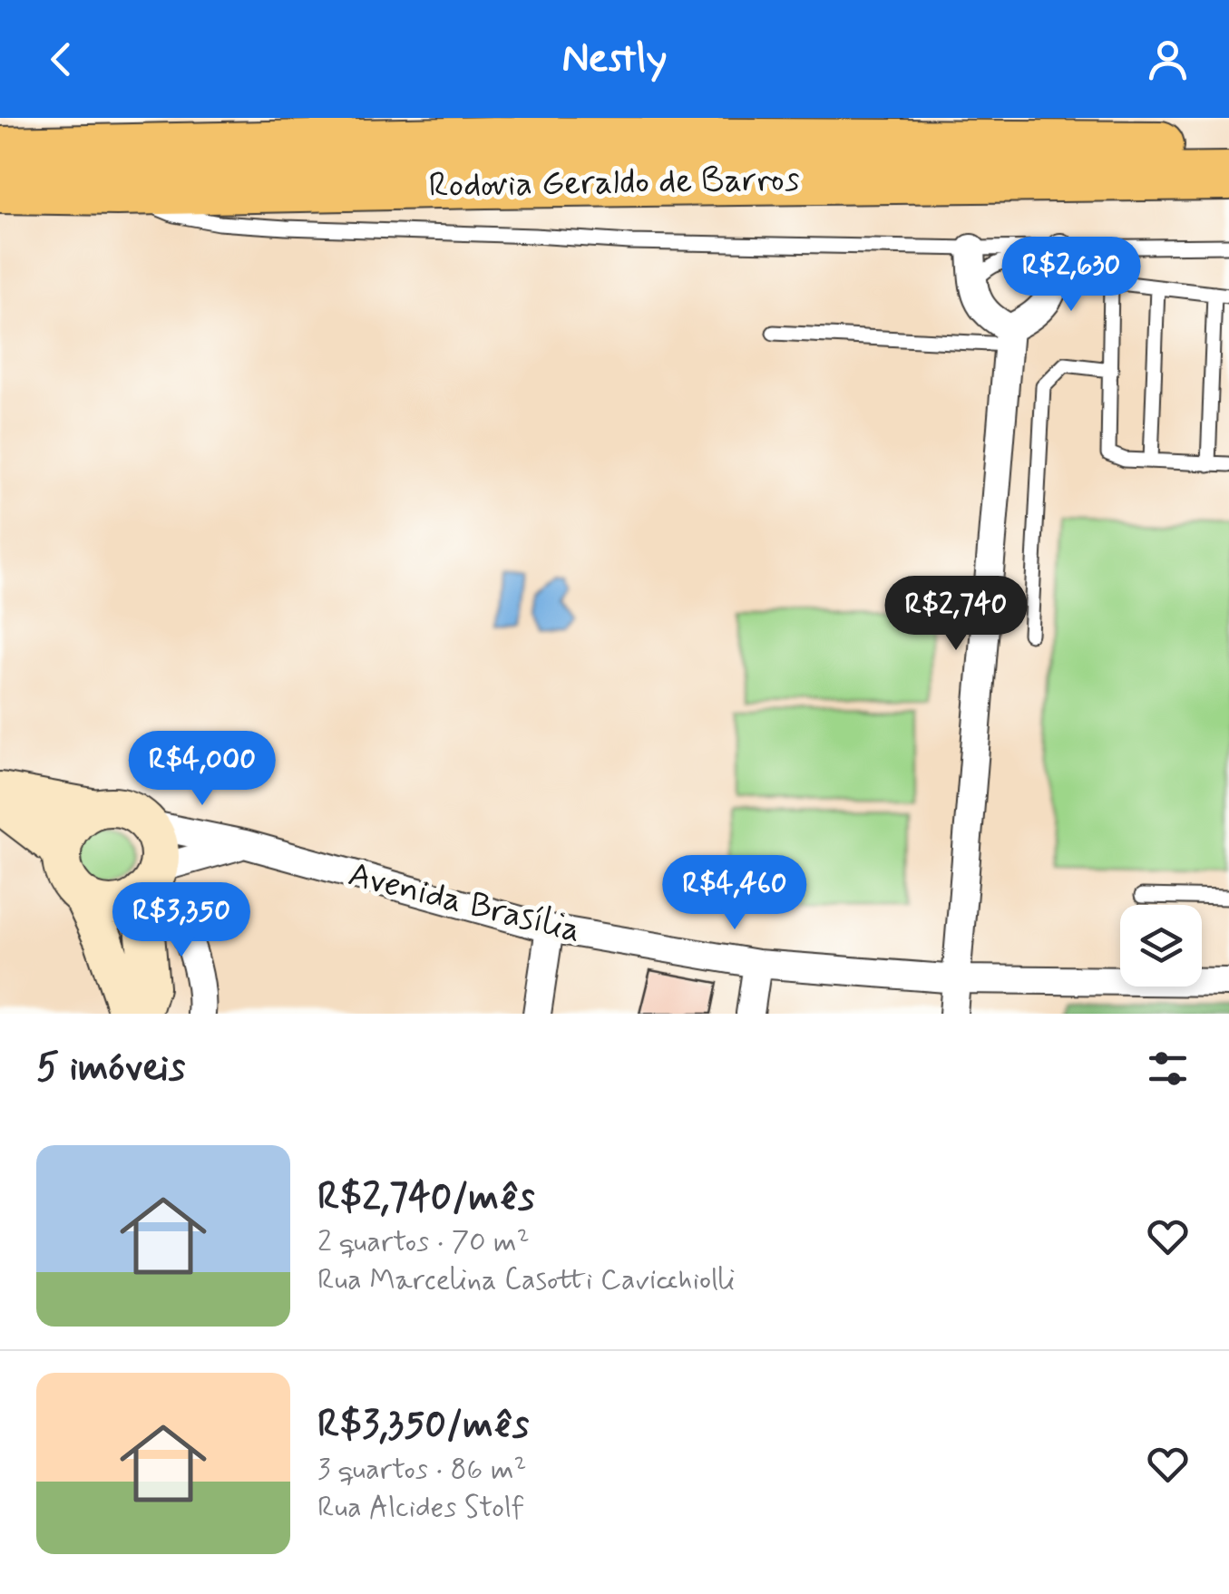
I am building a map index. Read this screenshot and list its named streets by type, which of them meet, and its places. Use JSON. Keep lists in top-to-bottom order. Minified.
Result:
{"streets":{"highway":["Rodovia Geraldo de Barros"],"street":["Avenida Brasília"]},"page":{"header":"Nestly","price":["R$2,630","R$2,740","R$4,000","R$4,460","R$3,350"],"heading":"5 imóveis","list":[{"name":"R$2,740/mês","note":"2 quartos · 70 m² · Rua Marcelina Casotti Cavicchiolli"},{"name":"R$3,350/mês","note":"3 quartos · 86 m² · Rua Alcides Stolf"}]}}
